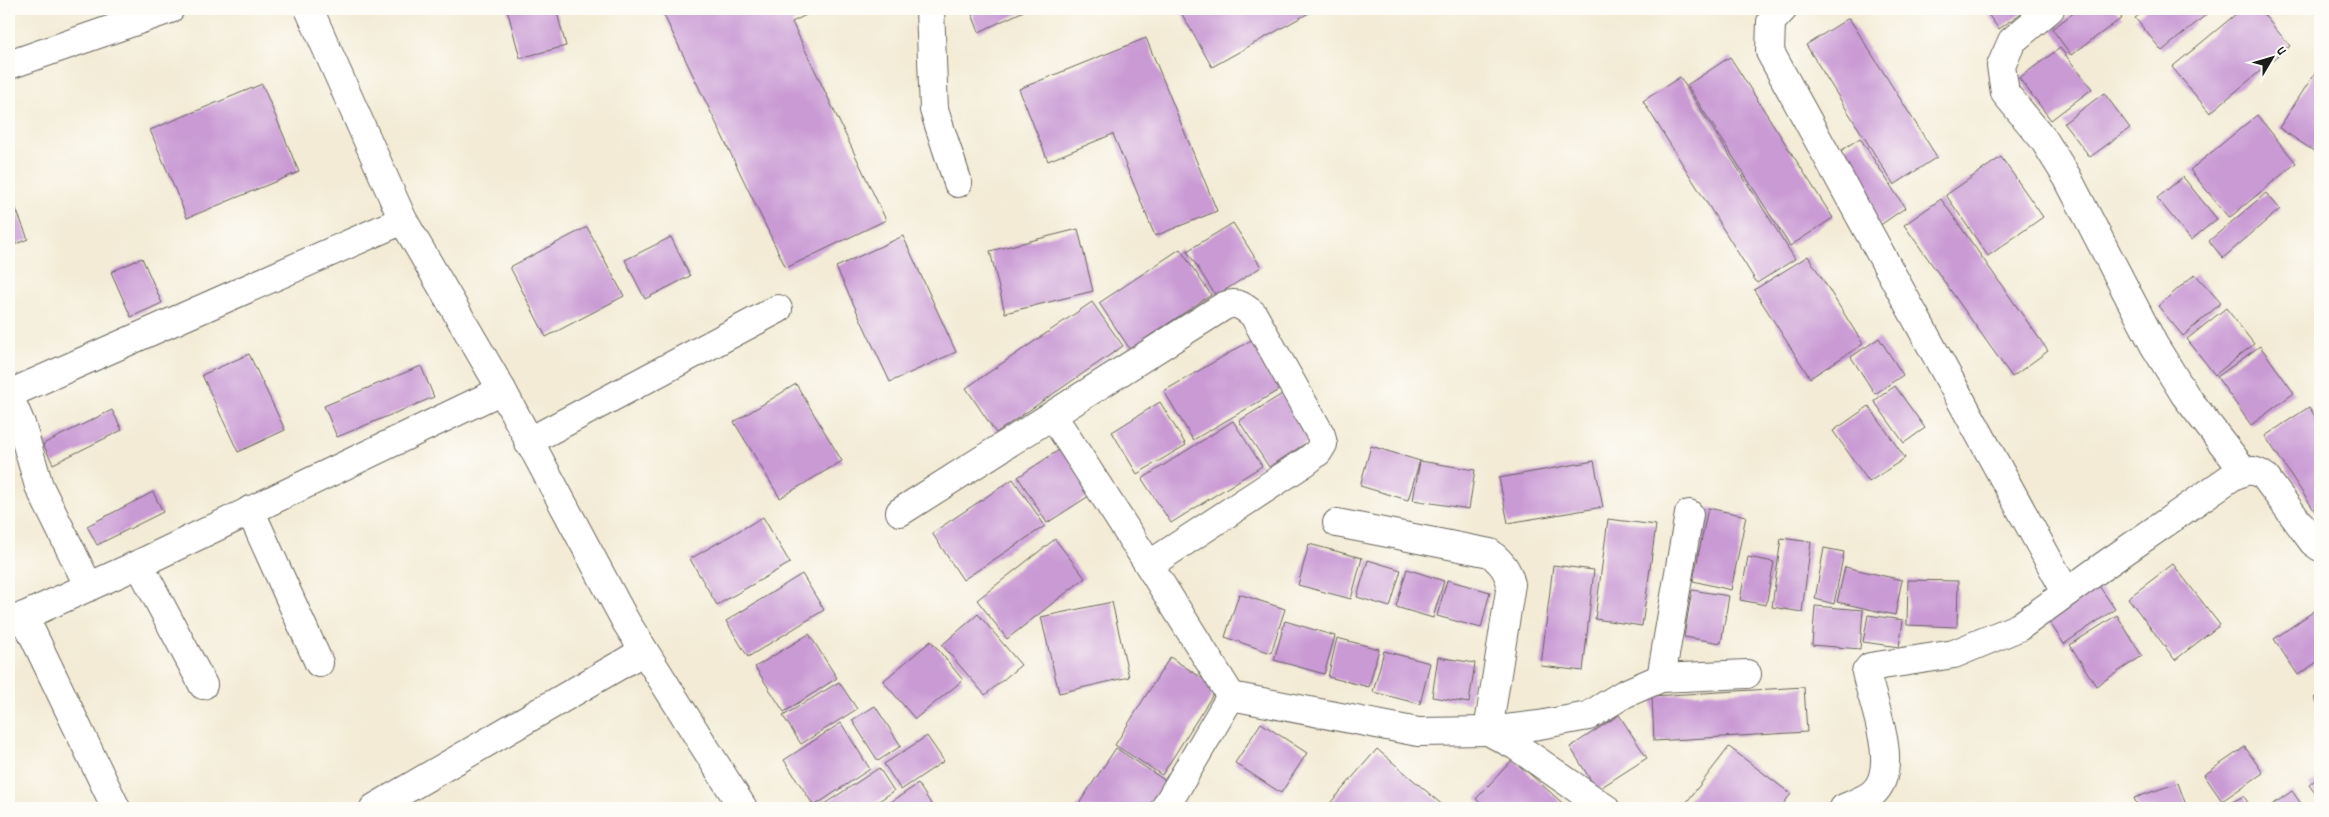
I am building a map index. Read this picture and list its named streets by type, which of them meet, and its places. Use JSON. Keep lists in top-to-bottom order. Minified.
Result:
{"north":"top right"}
